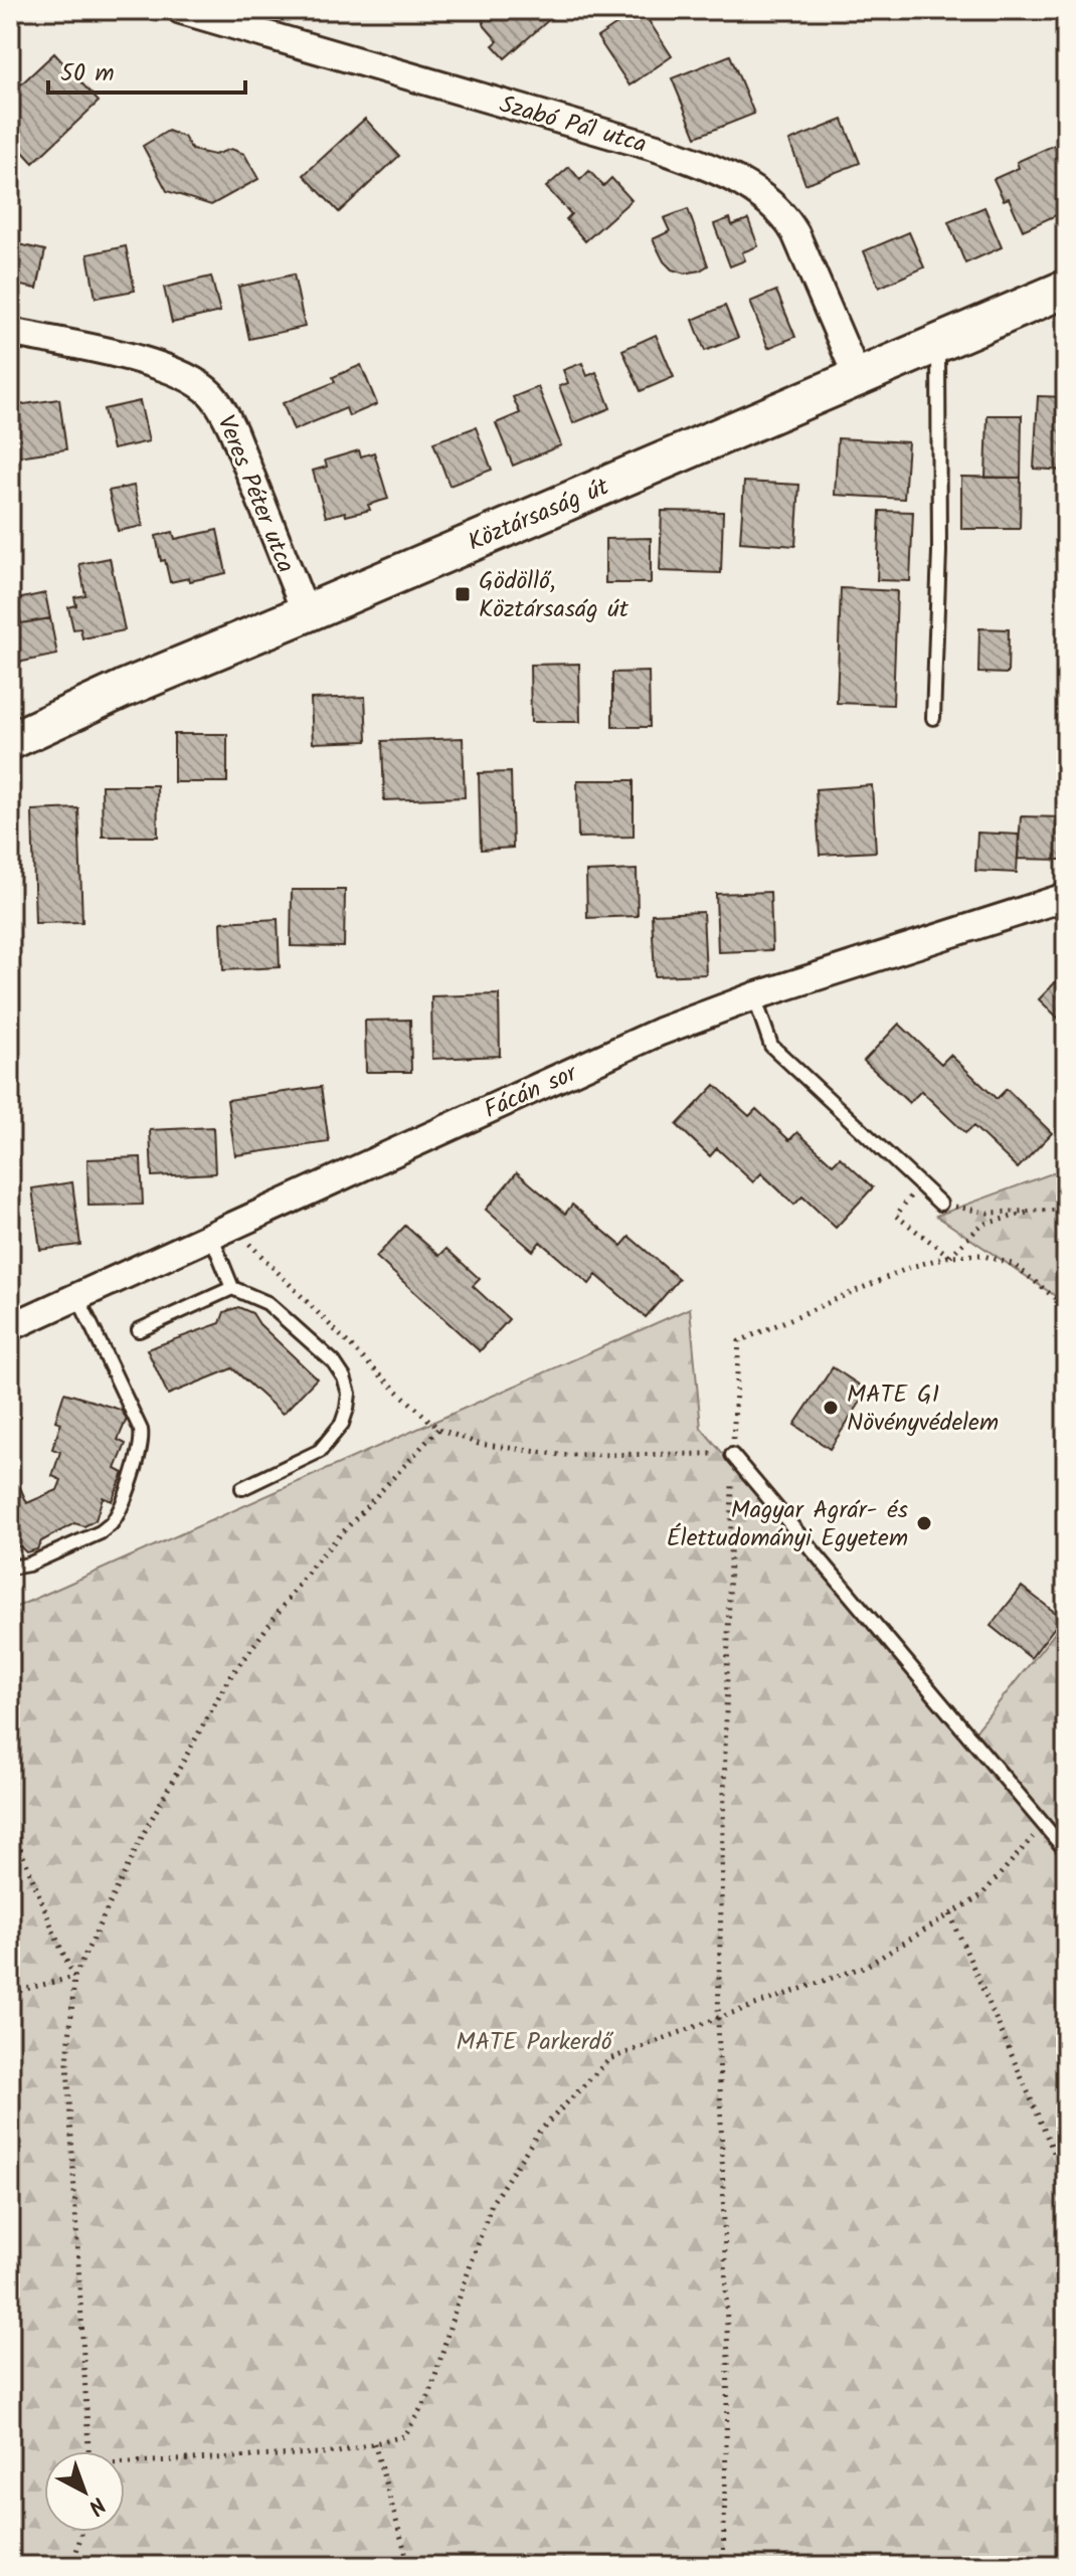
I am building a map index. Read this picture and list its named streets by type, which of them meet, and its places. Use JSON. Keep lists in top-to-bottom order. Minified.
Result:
{"streets":{"main road":["Köztársaság út"],"street":["Szabó Pál utca","Veres Péter utca","Fácán sor"]},"crossings":[["Szabó Pál utca","Köztársaság út"],["Veres Péter utca","Köztársaság út"]],"parks":["MATE Parkerdő"],"places":{"transit":["Gödöllő, Köztársaság út"],"other":["MATE G1 Növényvédelem","Magyar Agrár- és Élettudományi Egyetem"]},"scale_bar":"50 m","north":"bottom right"}
